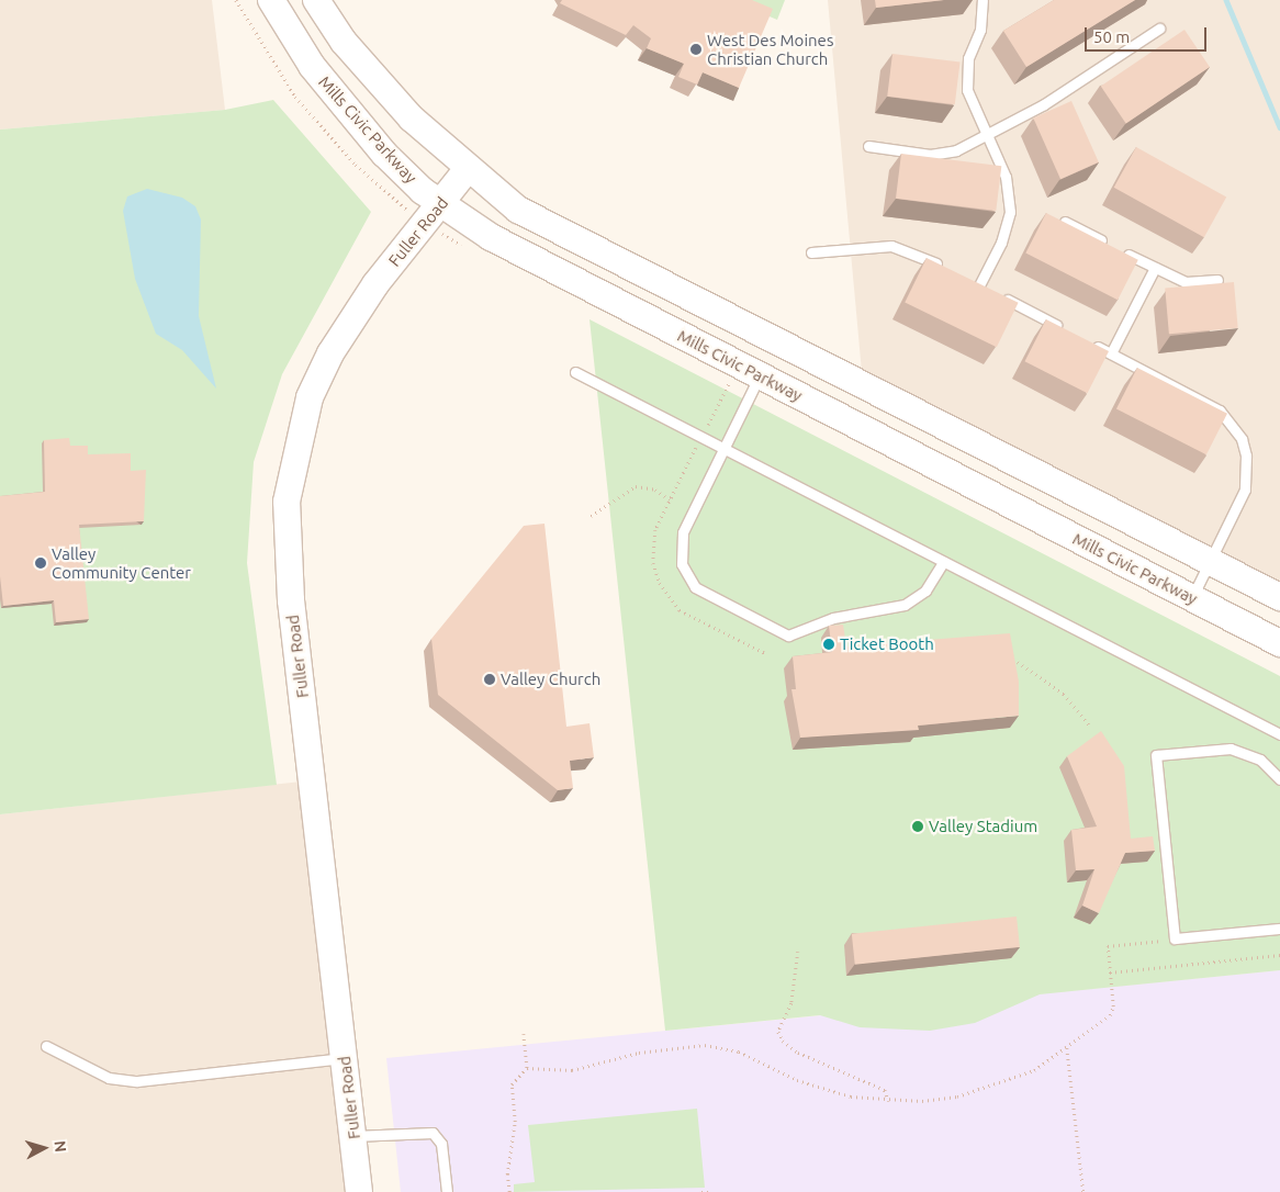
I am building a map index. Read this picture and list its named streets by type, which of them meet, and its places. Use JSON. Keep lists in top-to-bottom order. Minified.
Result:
{"streets":{"main road":["Mills Civic Parkway","Fuller Road"]},"crossings":[["Mills Civic Parkway","Fuller Road"]],"places":["West Des Moines Christian Church","Valley Community Center","Ticket Booth","Valley Church","Valley Stadium"],"scale_bar":"50 m","north":"right"}
